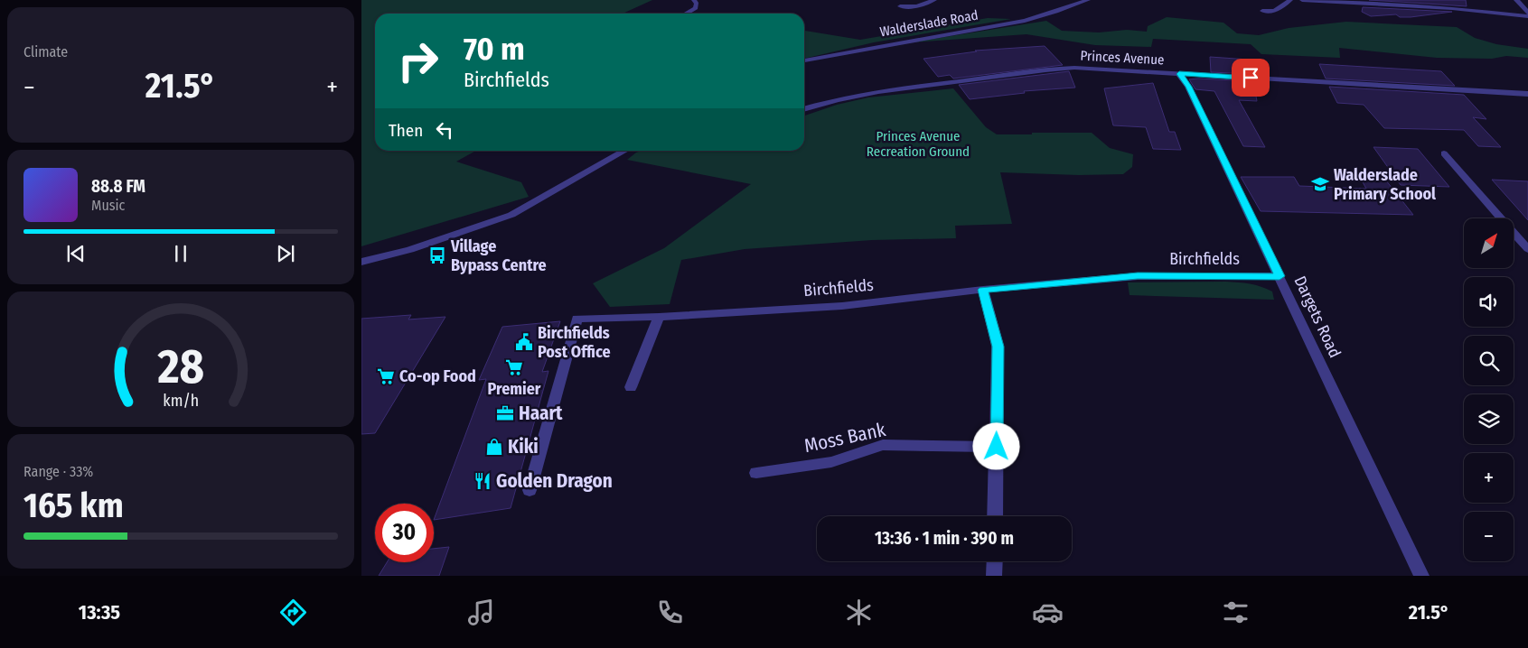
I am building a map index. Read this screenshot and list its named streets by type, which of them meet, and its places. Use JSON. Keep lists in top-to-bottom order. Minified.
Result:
{"streets":{"street":["Walderslade Road","Princes Avenue","Birchfields","Dargets Road","Moss Bank"]},"crossings":[["Princes Avenue","Dargets Road"],["Birchfields","Dargets Road"]],"parks":["Princes Avenue Recreation Ground"],"places":{"school or university":["Walderslade Primary School"],"bus stop":["Village Bypass Centre"],"public building":["Birchfields Post Office"],"supermarket":["Premier","Co-op Food"],"office":["Haart"],"shop":["Kiki"],"restaurant":["Golden Dragon"]},"north":"top right","page":{"tile":["Climate",["Range · 33%","165 km"]],"turn":["70 m","Birchfields"],"heat":["−","21.5°","+"],"then":"Then","song":["88.8 FM","Music"],"map_buttons":["+","−"],"limit":"30","trip":"13:36 · 1 min · 390 m","tabs":["13:35","21.5°"],"gauge":["28","km/h"]}}
